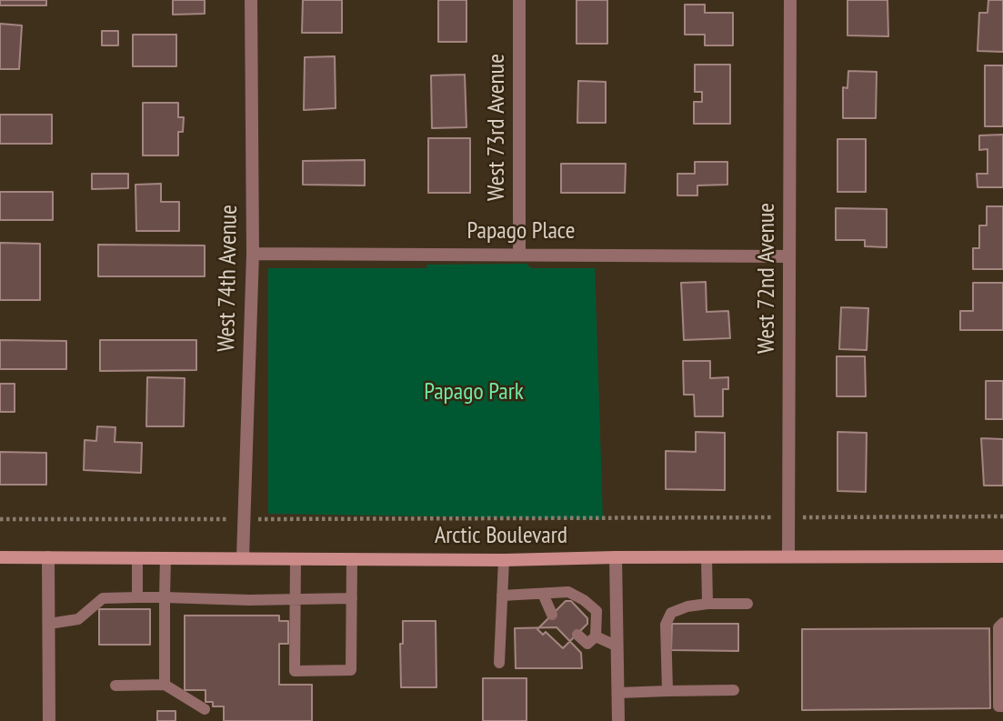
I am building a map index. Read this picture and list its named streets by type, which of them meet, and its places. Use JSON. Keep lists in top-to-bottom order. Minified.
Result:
{"streets":{"main road":["Arctic Boulevard"],"street":["West 73rd Avenue","Papago Place","West 74th Avenue","West 72nd Avenue"]},"crossings":[["West 73rd Avenue","Papago Place"],["Papago Place","West 74th Avenue"],["Papago Place","West 72nd Avenue"],["West 74th Avenue","Arctic Boulevard"],["West 72nd Avenue","Arctic Boulevard"]],"parks":["Papago Park"]}
